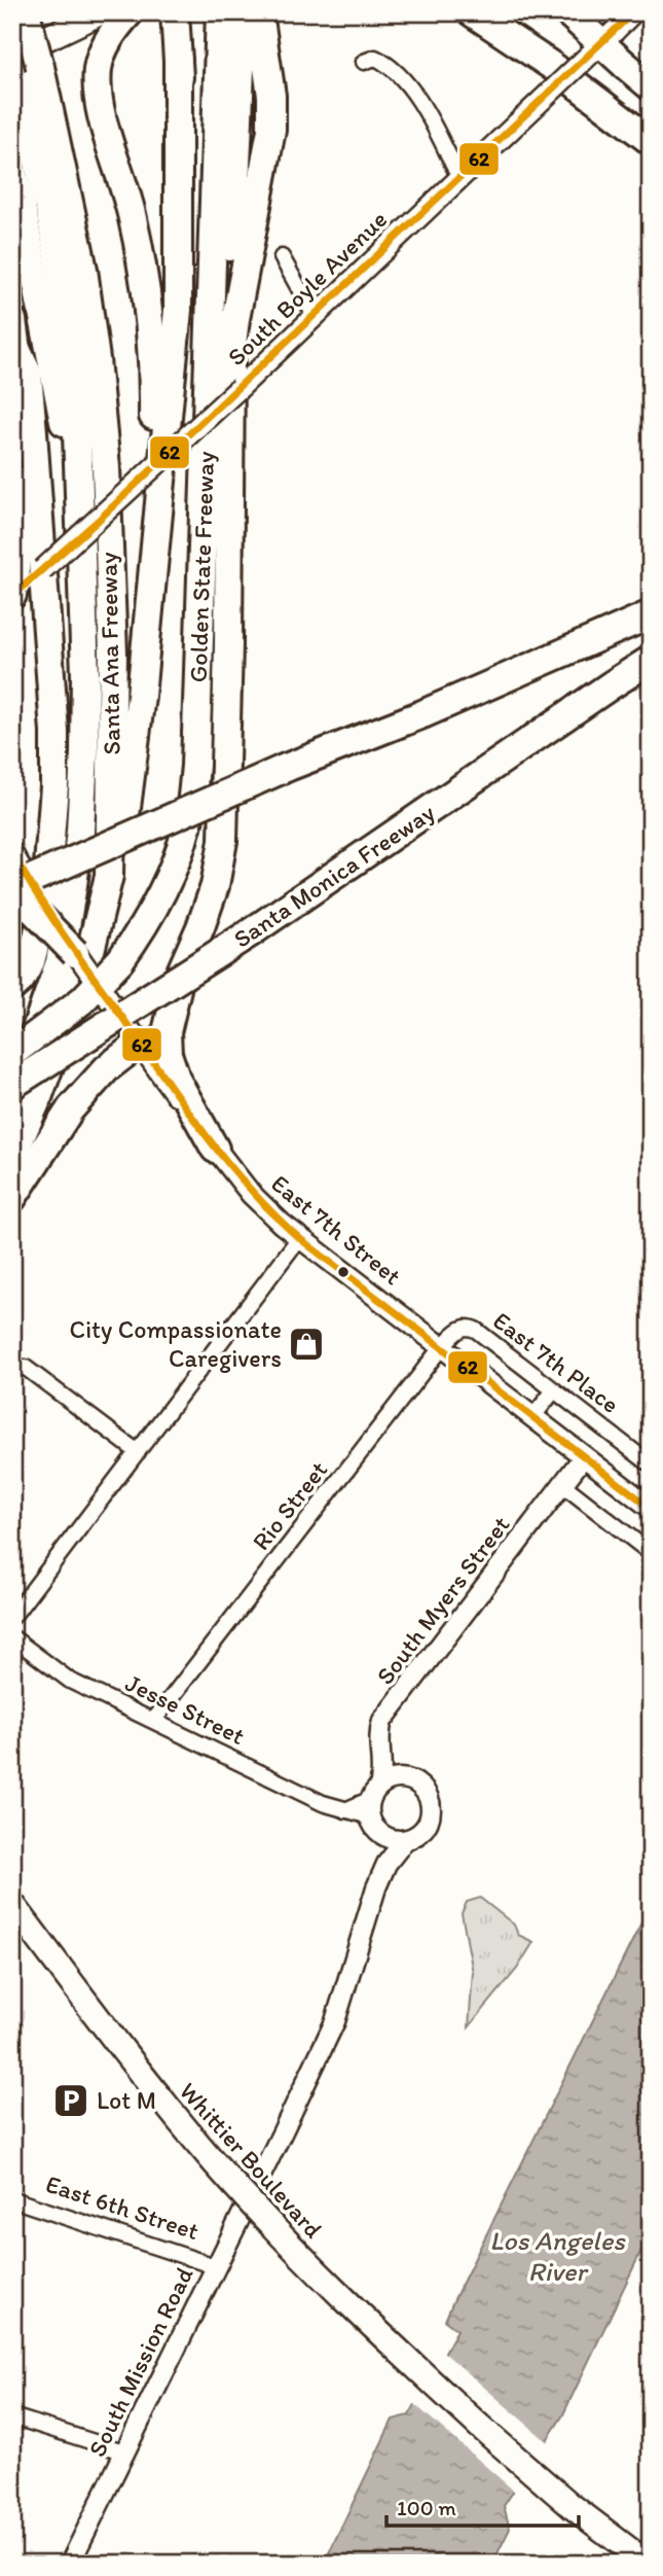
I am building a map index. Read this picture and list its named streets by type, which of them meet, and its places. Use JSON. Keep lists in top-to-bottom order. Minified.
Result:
{"streets":{"highway":["Golden State Freeway","Santa Ana Freeway","Santa Monica Freeway"],"main road":["South Boyle Avenue","East 7th Street","Whittier Boulevard"],"street":["East 7th Place","Rio Street","South Myers Street","Jesse Street","East 6th Street","South Mission Road"]},"crossings":[["East 7th Street","Rio Street"],["East 7th Street","South Myers Street"],["East 7th Place","Rio Street"],["Rio Street","Jesse Street"],["South Myers Street","Jesse Street"],["South Myers Street","South Mission Road"],["Jesse Street","South Mission Road"],["East 6th Street","South Mission Road"]],"water":["Los Angeles River"],"places":{"shop":["City Compassionate Caregivers"],"parking":["Lot M"]},"lines":["transit line 62"],"scale_bar":"100 m"}
